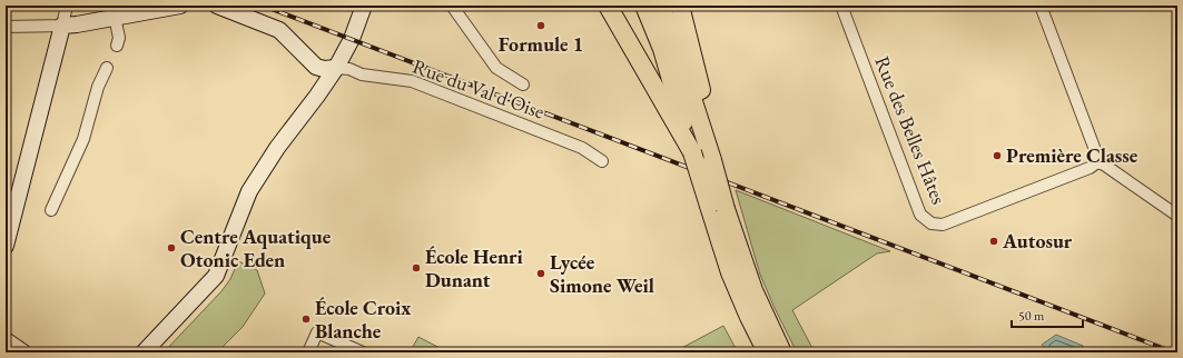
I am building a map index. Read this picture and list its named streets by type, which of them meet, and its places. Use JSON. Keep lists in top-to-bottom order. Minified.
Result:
{"streets":{"street":["Rue du Val d'Oise","Rue des Belles Hâtes"]},"places":["Formule 1","Première Classe","Autosur","Centre Aquatique Otonic Eden","École Henri Dunant","Lycée Simone Weil","École Croix Blanche"],"scale_bar":"50 m"}
